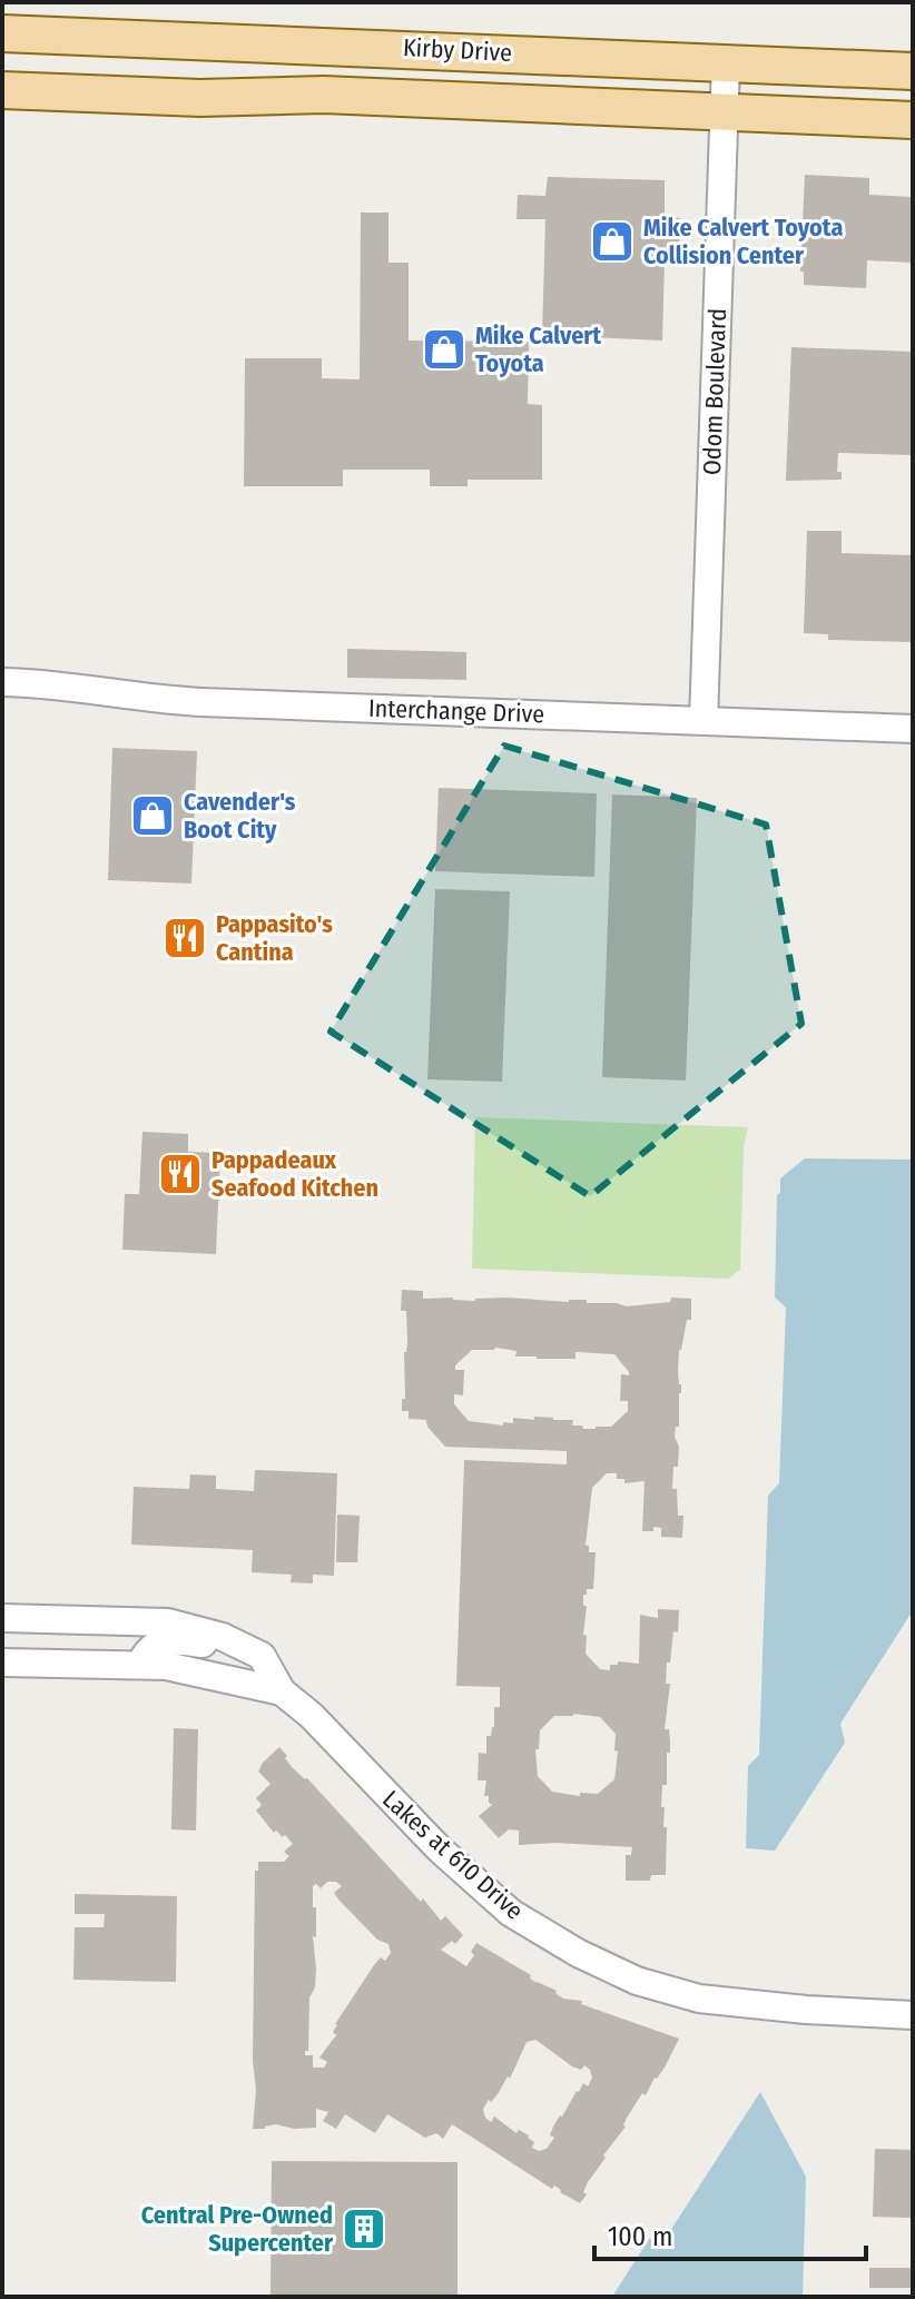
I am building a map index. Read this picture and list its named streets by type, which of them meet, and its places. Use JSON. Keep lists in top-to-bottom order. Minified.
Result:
{"streets":{"main road":["Kirby Drive"],"street":["Odom Boulevard","Interchange Drive","Lakes at 610 Drive"]},"crossings":[["Kirby Drive","Odom Boulevard"],["Odom Boulevard","Interchange Drive"]],"places":{"shop":["Mike Calvert Toyota Collision Center","Mike Calvert Toyota","Cavender's Boot City"],"restaurant":["Pappasito's Cantina","Pappadeaux Seafood Kitchen"],"building":["Central Pre-Owned Supercenter"]},"scale_bar":"100 m"}
